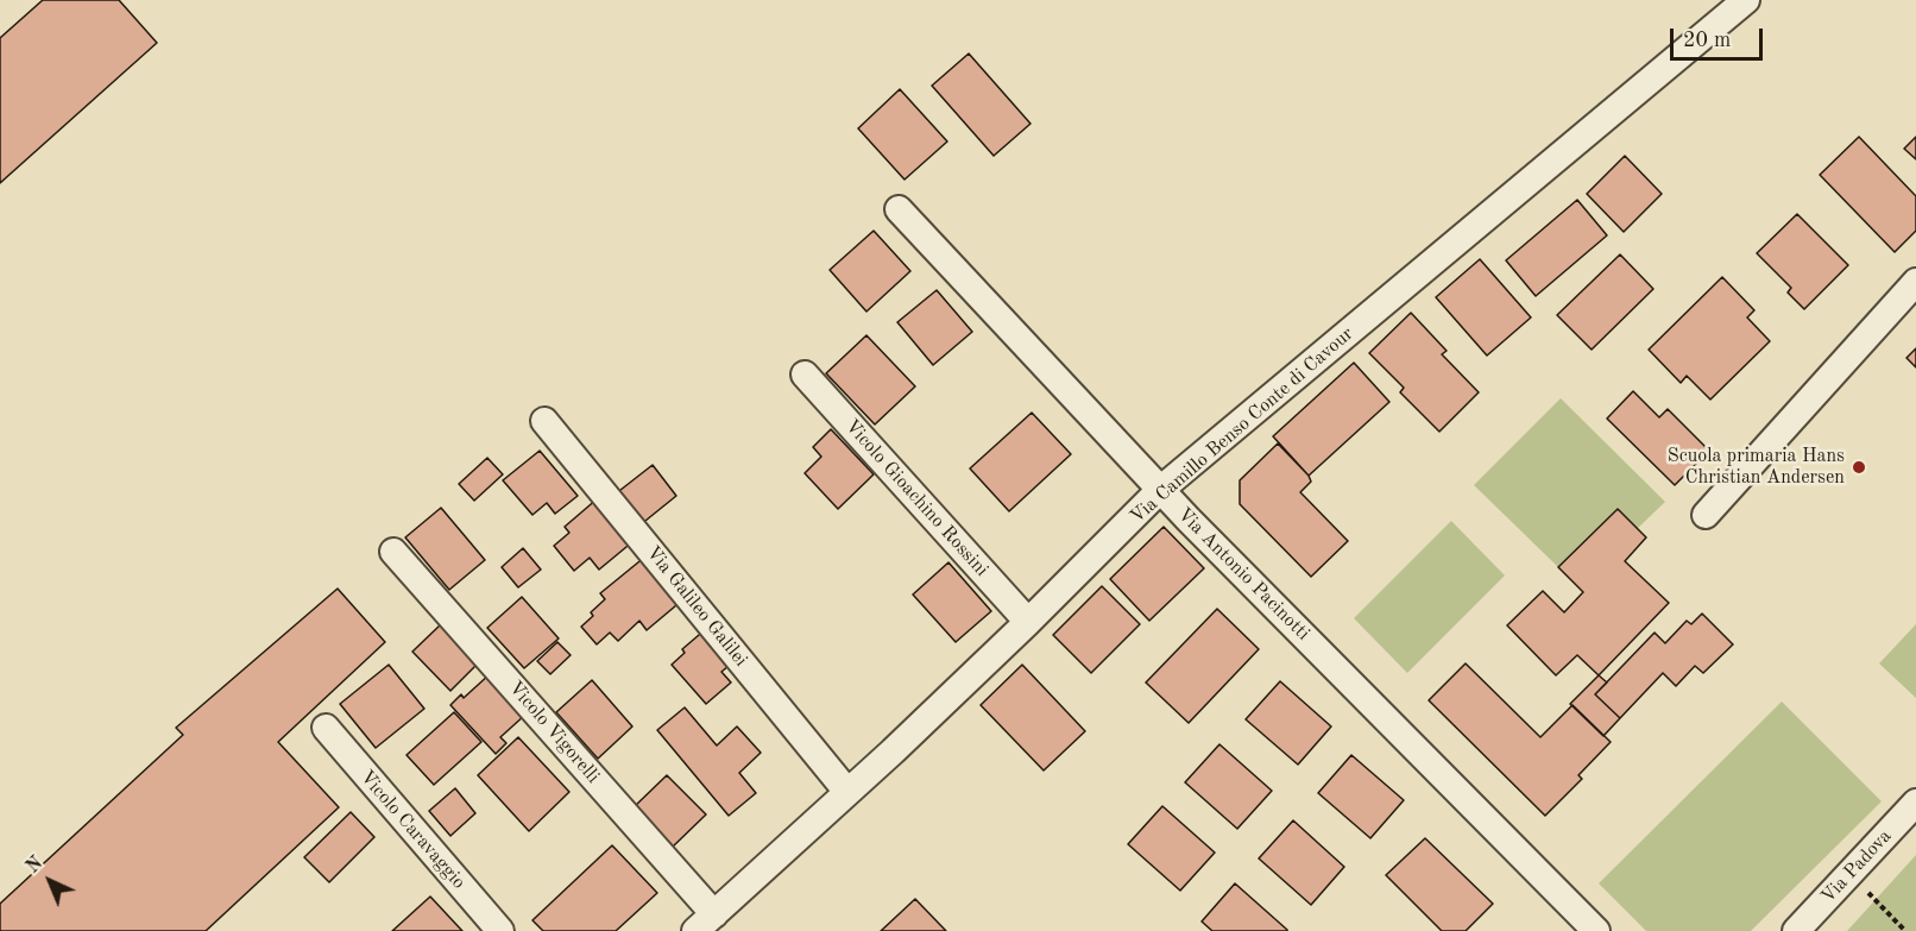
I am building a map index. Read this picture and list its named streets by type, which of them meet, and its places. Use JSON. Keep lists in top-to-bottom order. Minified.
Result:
{"streets":{"street":["Via Camillo Benso Conte di Cavour","Vicolo Gioachino Rossini","Via Antonio Pacinotti","Via Galileo Galilei","Vicolo Vigorelli","Vicolo Caravaggio","Via Padova"]},"crossings":[["Via Camillo Benso Conte di Cavour","Vicolo Gioachino Rossini"],["Via Camillo Benso Conte di Cavour","Via Antonio Pacinotti"],["Via Camillo Benso Conte di Cavour","Via Galileo Galilei"],["Via Camillo Benso Conte di Cavour","Vicolo Vigorelli"]],"places":["Scuola primaria Hans Christian Andersen"],"scale_bar":"20 m","north":"top left"}
